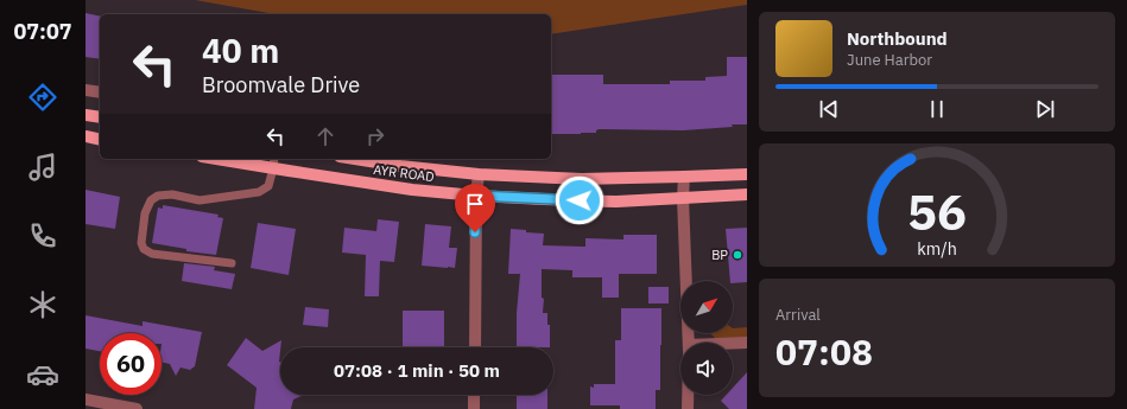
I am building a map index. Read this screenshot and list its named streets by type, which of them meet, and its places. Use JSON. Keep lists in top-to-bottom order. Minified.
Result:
{"streets":{"main road":["AYR ROAD"]},"places":["BP"],"north":"top right","page":{"tabs":"07:07","turn":["40 m","Broomvale Drive"],"song":["Northbound","June Harbor"],"tile":["Arrival","07:08"],"limit":"60","trip":"07:08 · 1 min · 50 m","gauge":["56","km/h"]}}
